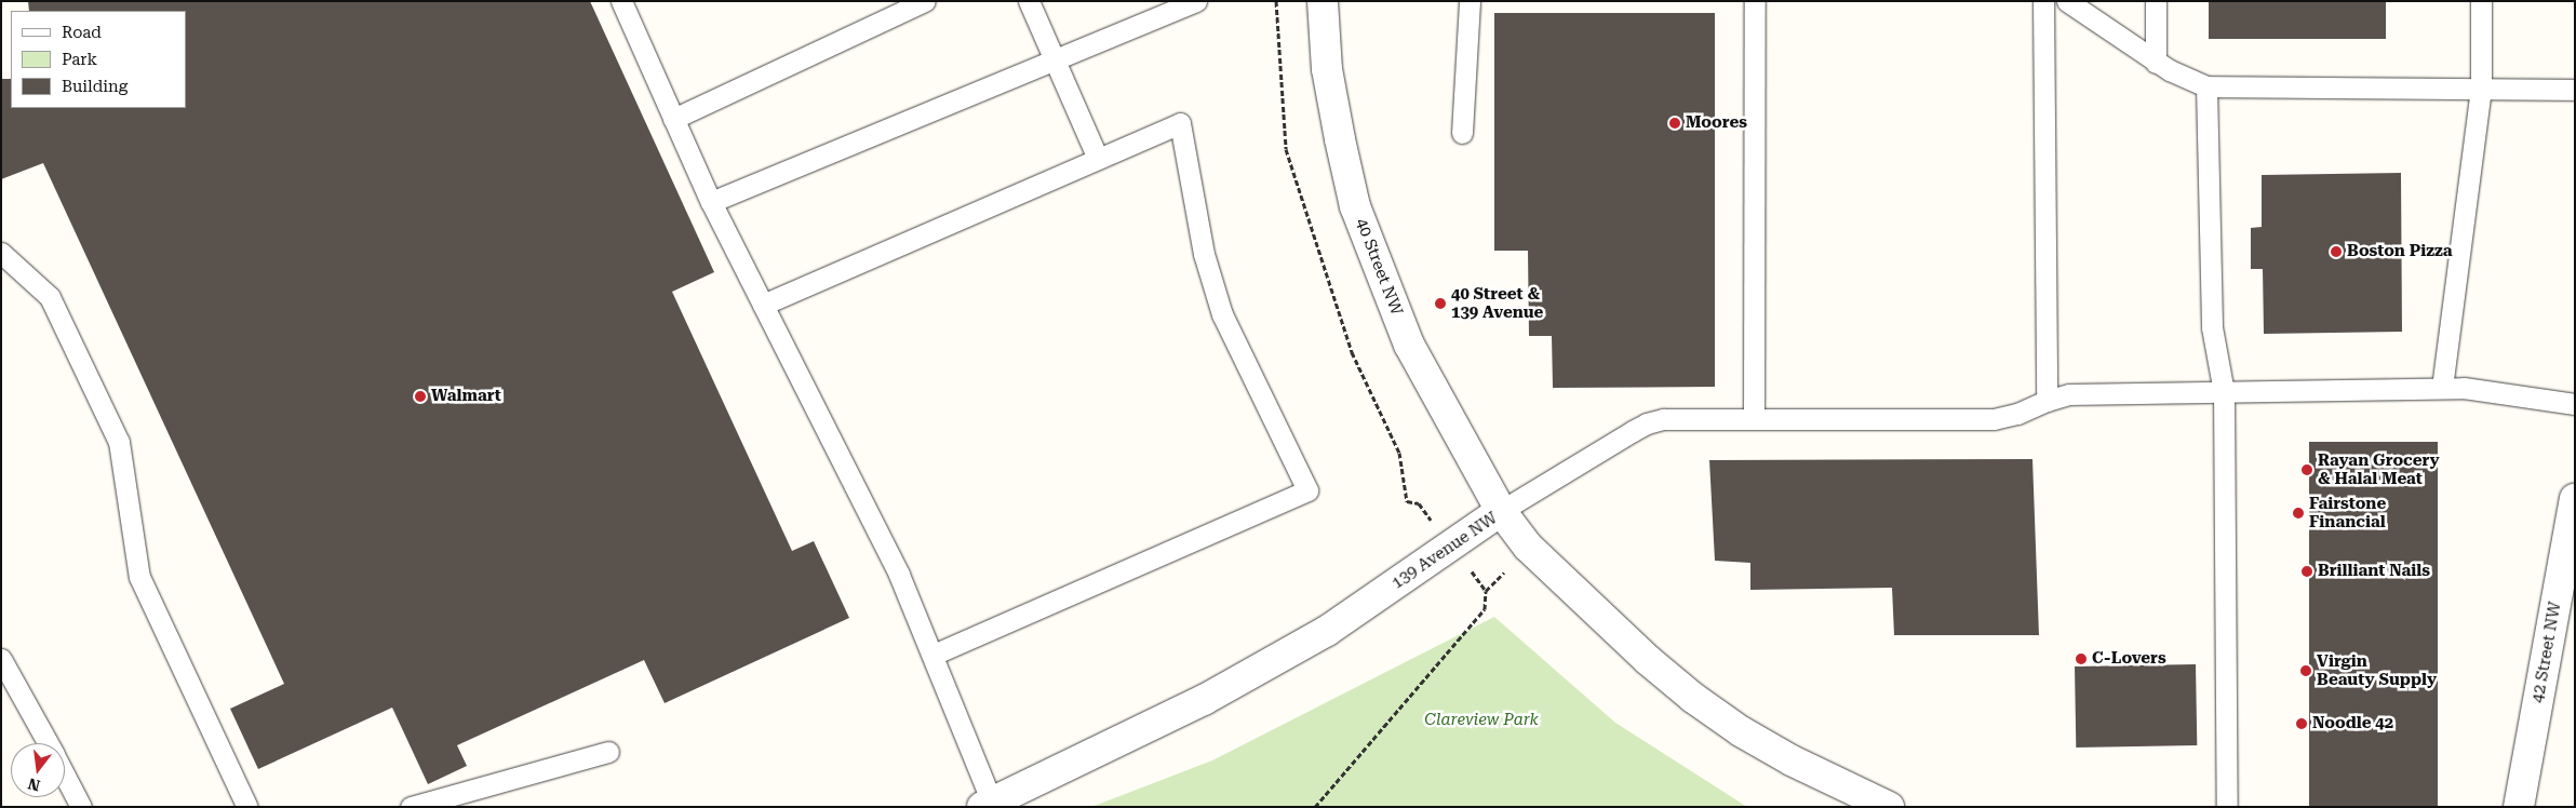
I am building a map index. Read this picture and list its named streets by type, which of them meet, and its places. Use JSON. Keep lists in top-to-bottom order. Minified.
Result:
{"streets":{"street":["40 Street NW","139 Avenue NW","42 Street NW"]},"crossings":[["40 Street NW","139 Avenue NW"]],"parks":["Clareview Park"],"places":["Moores","Boston Pizza","40 Street & 139 Avenue","Walmart","Rayan Grocery & Halal Meat","Fairstone Financial","Brilliant Nails","C-Lovers","Virgin Beauty Supply","Noodle 42"],"legend":["Road","Park","Building"],"north":"bottom"}
